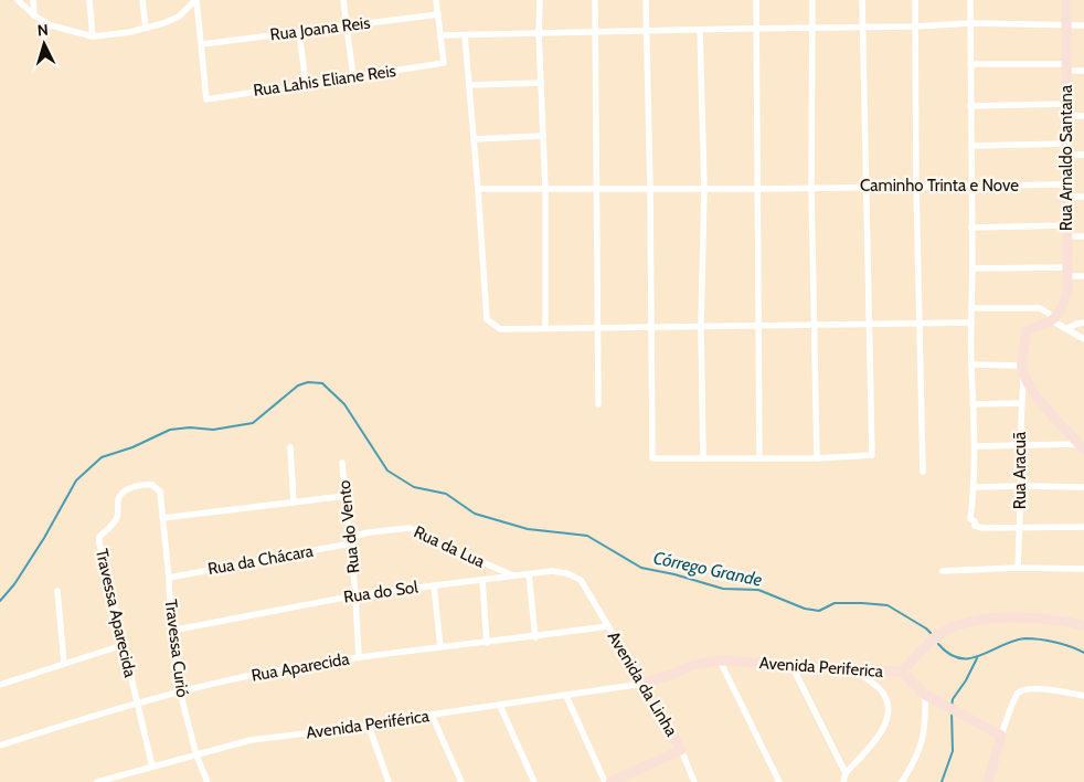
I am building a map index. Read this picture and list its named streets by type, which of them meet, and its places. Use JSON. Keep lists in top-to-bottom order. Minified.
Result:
{"streets":{"street":["Rua Joana Reis","Rua Lahis Eliane Reis","Rua Arnaldo Santana","Caminho Trinta e Nove","Rua Aracuã","Rua do Vento","Rua da Lua","Rua da Chácara","Rua do Sol","Travessa Aparecida","Travessa Curió","Rua Aparecida","Avenida Periferica","Avenida da Linha","Avenida Periférica"]},"crossings":[["Rua Joana Reis","Rua Lahis Eliane Reis"],["Rua Arnaldo Santana","Caminho Trinta e Nove"],["Rua Arnaldo Santana","Rua Aracuã"],["Rua do Vento","Rua da Lua"],["Rua do Vento","Rua da Chácara"],["Rua do Vento","Rua do Sol"],["Rua do Vento","Rua Aparecida"],["Rua da Lua","Rua da Chácara"],["Rua da Lua","Rua do Sol"],["Rua da Chácara","Travessa Curió"],["Rua do Sol","Travessa Curió"],["Rua do Sol","Avenida da Linha"],["Travessa Aparecida","Travessa Curió"],["Travessa Aparecida","Rua Aparecida"],["Travessa Aparecida","Avenida Periférica"],["Travessa Curió","Rua Aparecida"],["Travessa Curió","Avenida Periférica"],["Rua Aparecida","Avenida da Linha"],["Avenida Periferica","Avenida da Linha"],["Avenida Periferica","Avenida Periférica"],["Avenida da Linha","Avenida Periférica"]],"water":["Córrego Grande"],"north":"top"}
